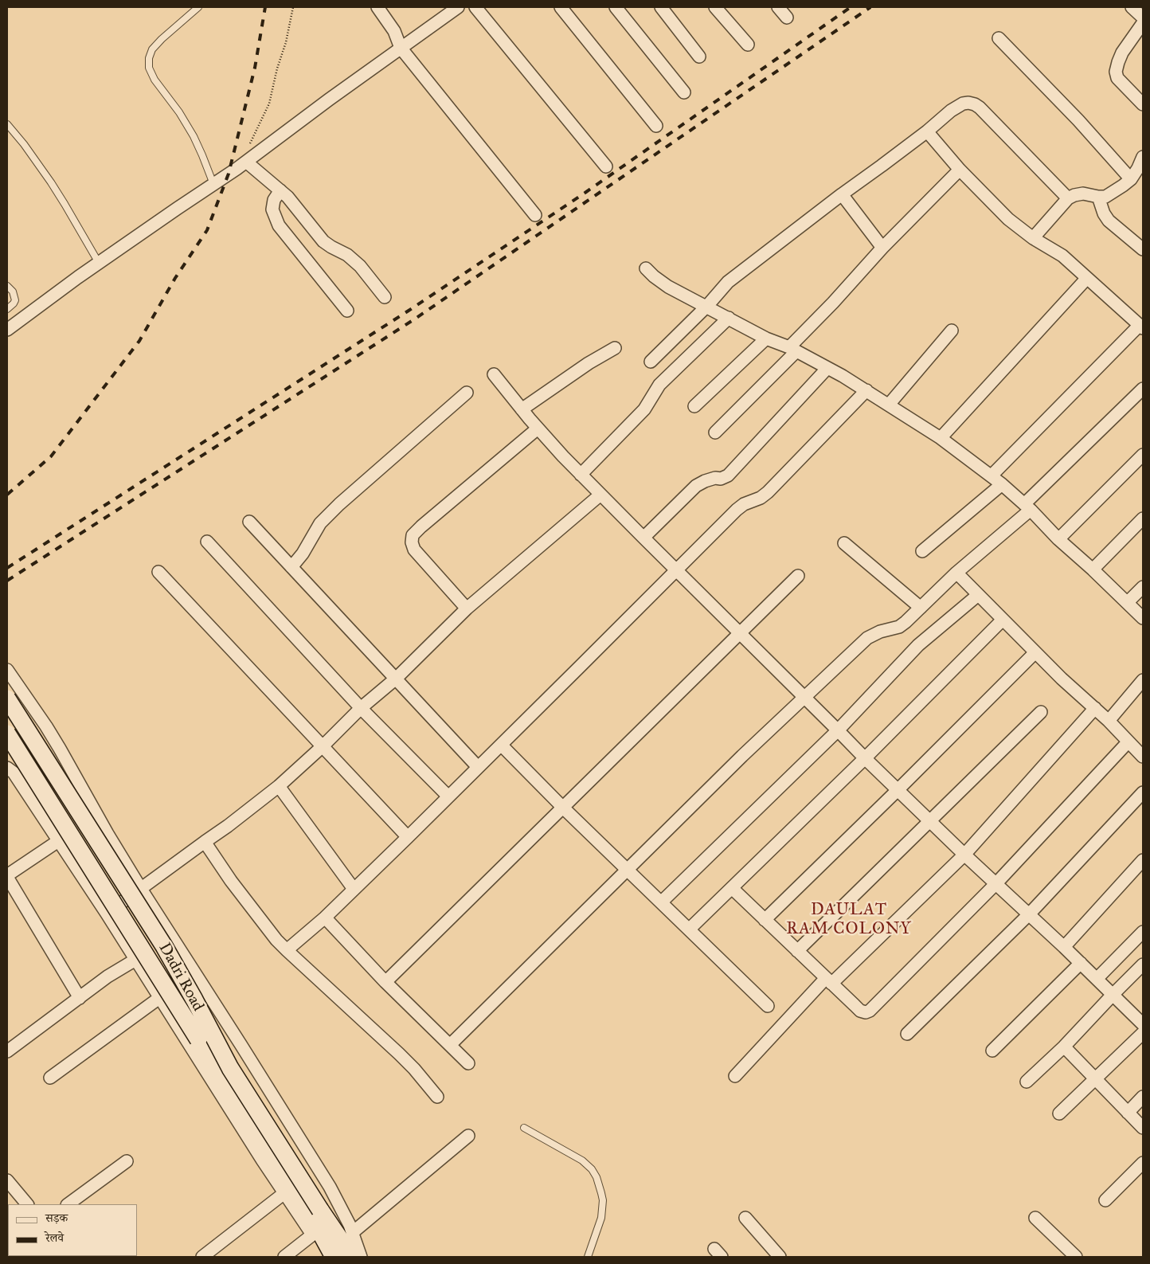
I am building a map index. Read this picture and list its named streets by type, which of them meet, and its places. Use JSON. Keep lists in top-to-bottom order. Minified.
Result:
{"streets":{"street":["Dadri Road"]},"districts":["DAULAT RAM COLONY"],"legend":["सड़क","रेलवे"]}
